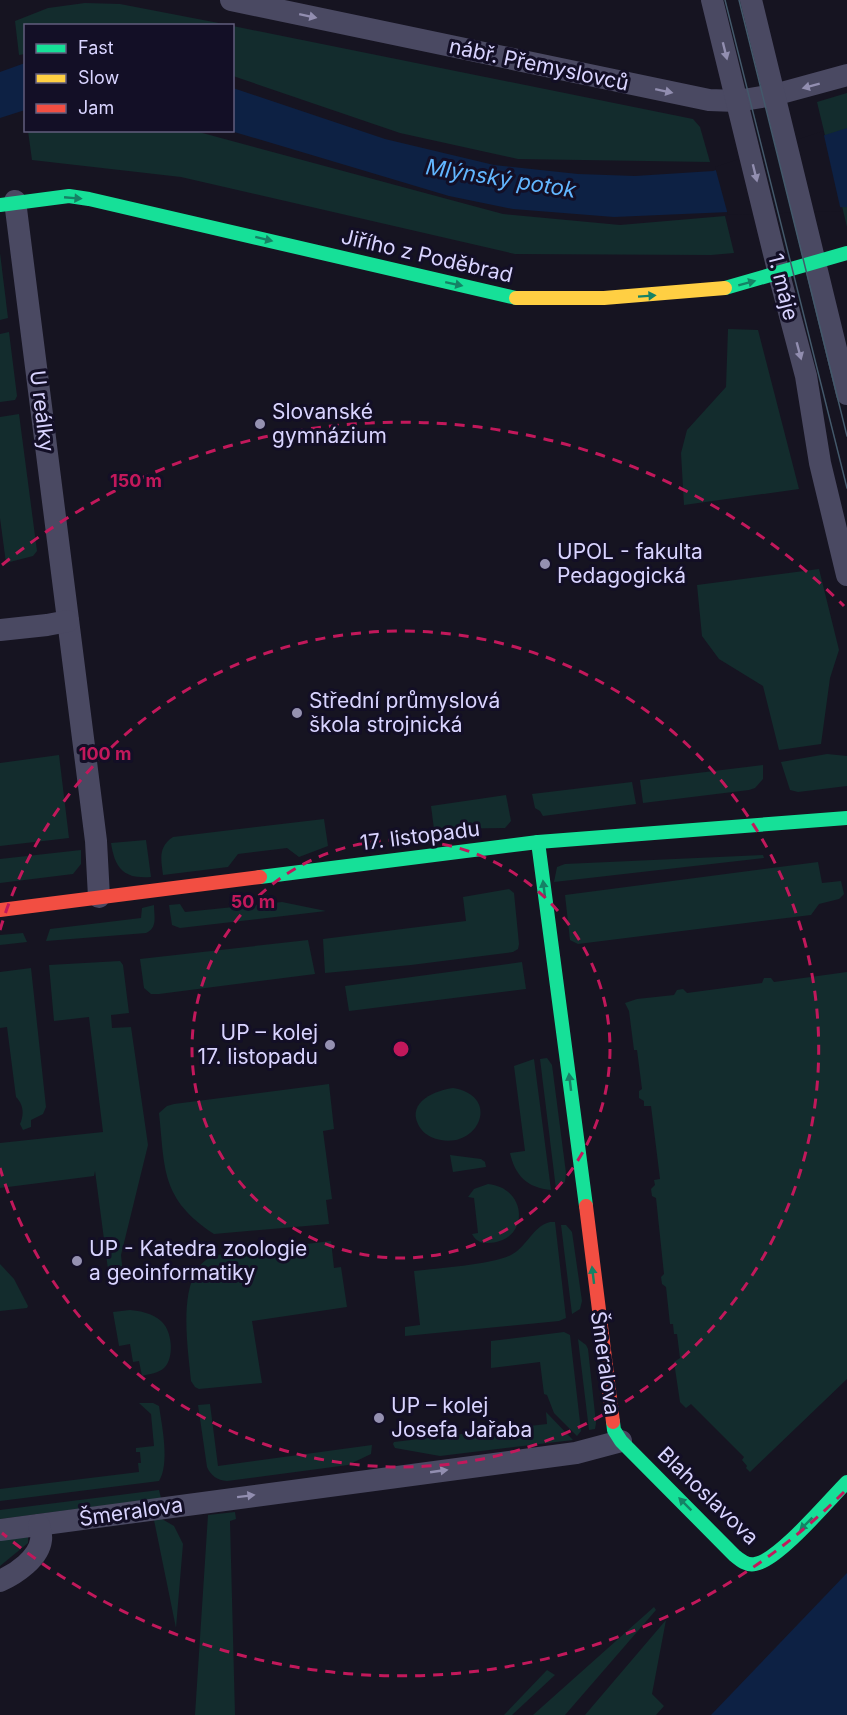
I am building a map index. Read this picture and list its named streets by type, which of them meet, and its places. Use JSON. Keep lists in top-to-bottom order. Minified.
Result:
{"streets":{"street":["nábř. Přemyslovců","Jiřího z Poděbrad","1. máje","U reálky","17. listopadu","Šmeralova","Blahoslavova"]},"crossings":[["nábř. Přemyslovců","1. máje"],["Jiřího z Poděbrad","1. máje"],["Jiřího z Poděbrad","U reálky"],["U reálky","17. listopadu"],["17. listopadu","Šmeralova"],["Šmeralova","Blahoslavova"]],"one_way":["Jiřího z Poděbrad"],"water":["Mlýnský potok"],"places":["Slovanské gymnázium","UPOL - fakulta Pedagogická","Střední průmyslová škola strojnická","UP – kolej 17. listopadu","UP - Katedra zoologie a geoinformatiky","UP – kolej Josefa Jařaba"],"legend":["Fast","Slow","Jam"],"rings":["150 m","100 m","50 m"]}
